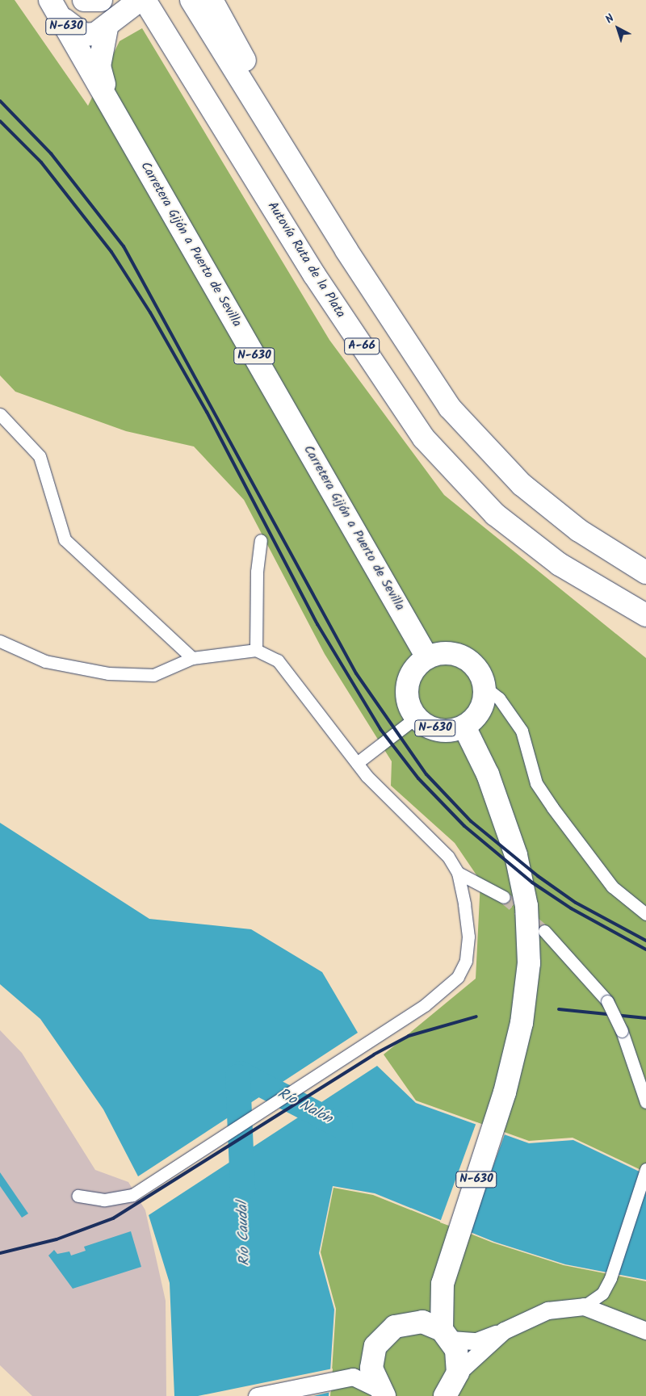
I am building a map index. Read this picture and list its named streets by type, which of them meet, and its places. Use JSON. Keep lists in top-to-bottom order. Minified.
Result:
{"streets":{"highway":["N-630","Carretera Gijón a Puerto de Sevilla","Autovía Ruta de la Plata","A-66"]},"crossings":[["N-630","Carretera Gijón a Puerto de Sevilla"]],"water":["Río Nalón","Río Caudal"],"north":"top left"}
